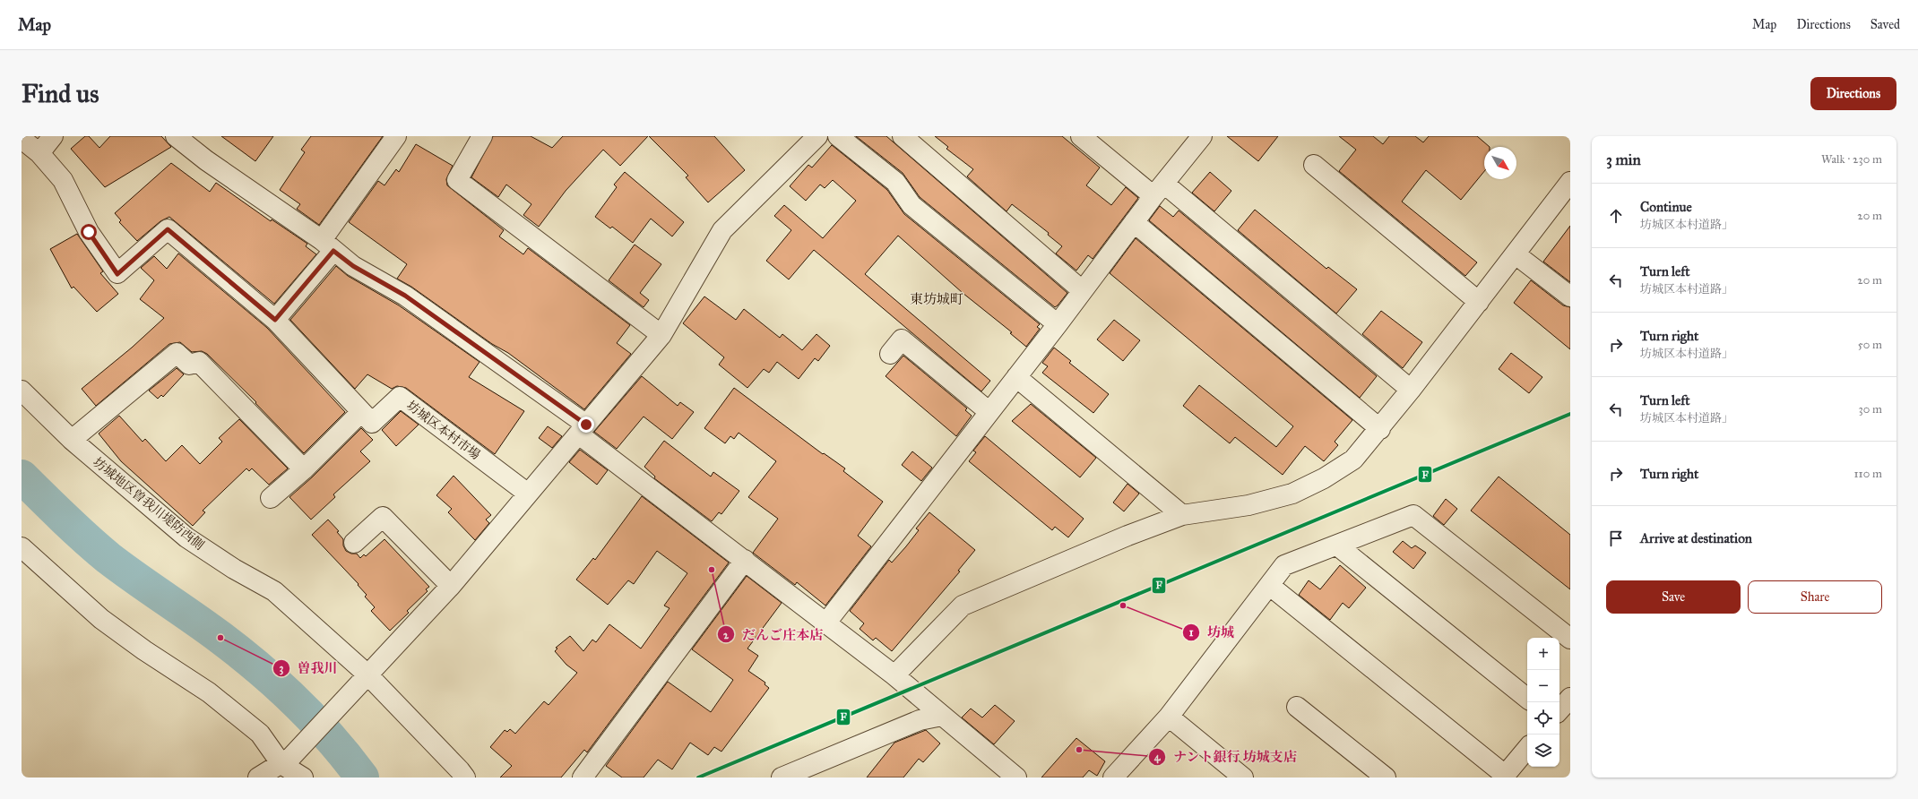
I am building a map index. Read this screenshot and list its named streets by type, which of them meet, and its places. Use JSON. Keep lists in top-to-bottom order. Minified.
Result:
{"streets":{"street":["坊城区本村市場","坊城地区曽我川堤防西側"]},"districts":["東坊城町"],"places":["だんご庄本店","坊城","曽我川","ナント銀行 坊城支店"],"lines":["transit line F"],"north":"bottom right","page":{"header":"Map","nav":["Map","Directions","Saved"],"buttons":["Directions",["Save","Share"]],"title":"Find us","heading":["3 min","Walk · 230 m"],"list":[["Continue","坊城区本村道路」","20 m"],["Turn left","坊城区本村道路」","20 m"],["Turn right","坊城区本村道路」","50 m"],["Turn left","坊城区本村道路」","30 m"],["Turn right","110 m"],"Arrive at destination"],"map_buttons":["+","−"]}}
